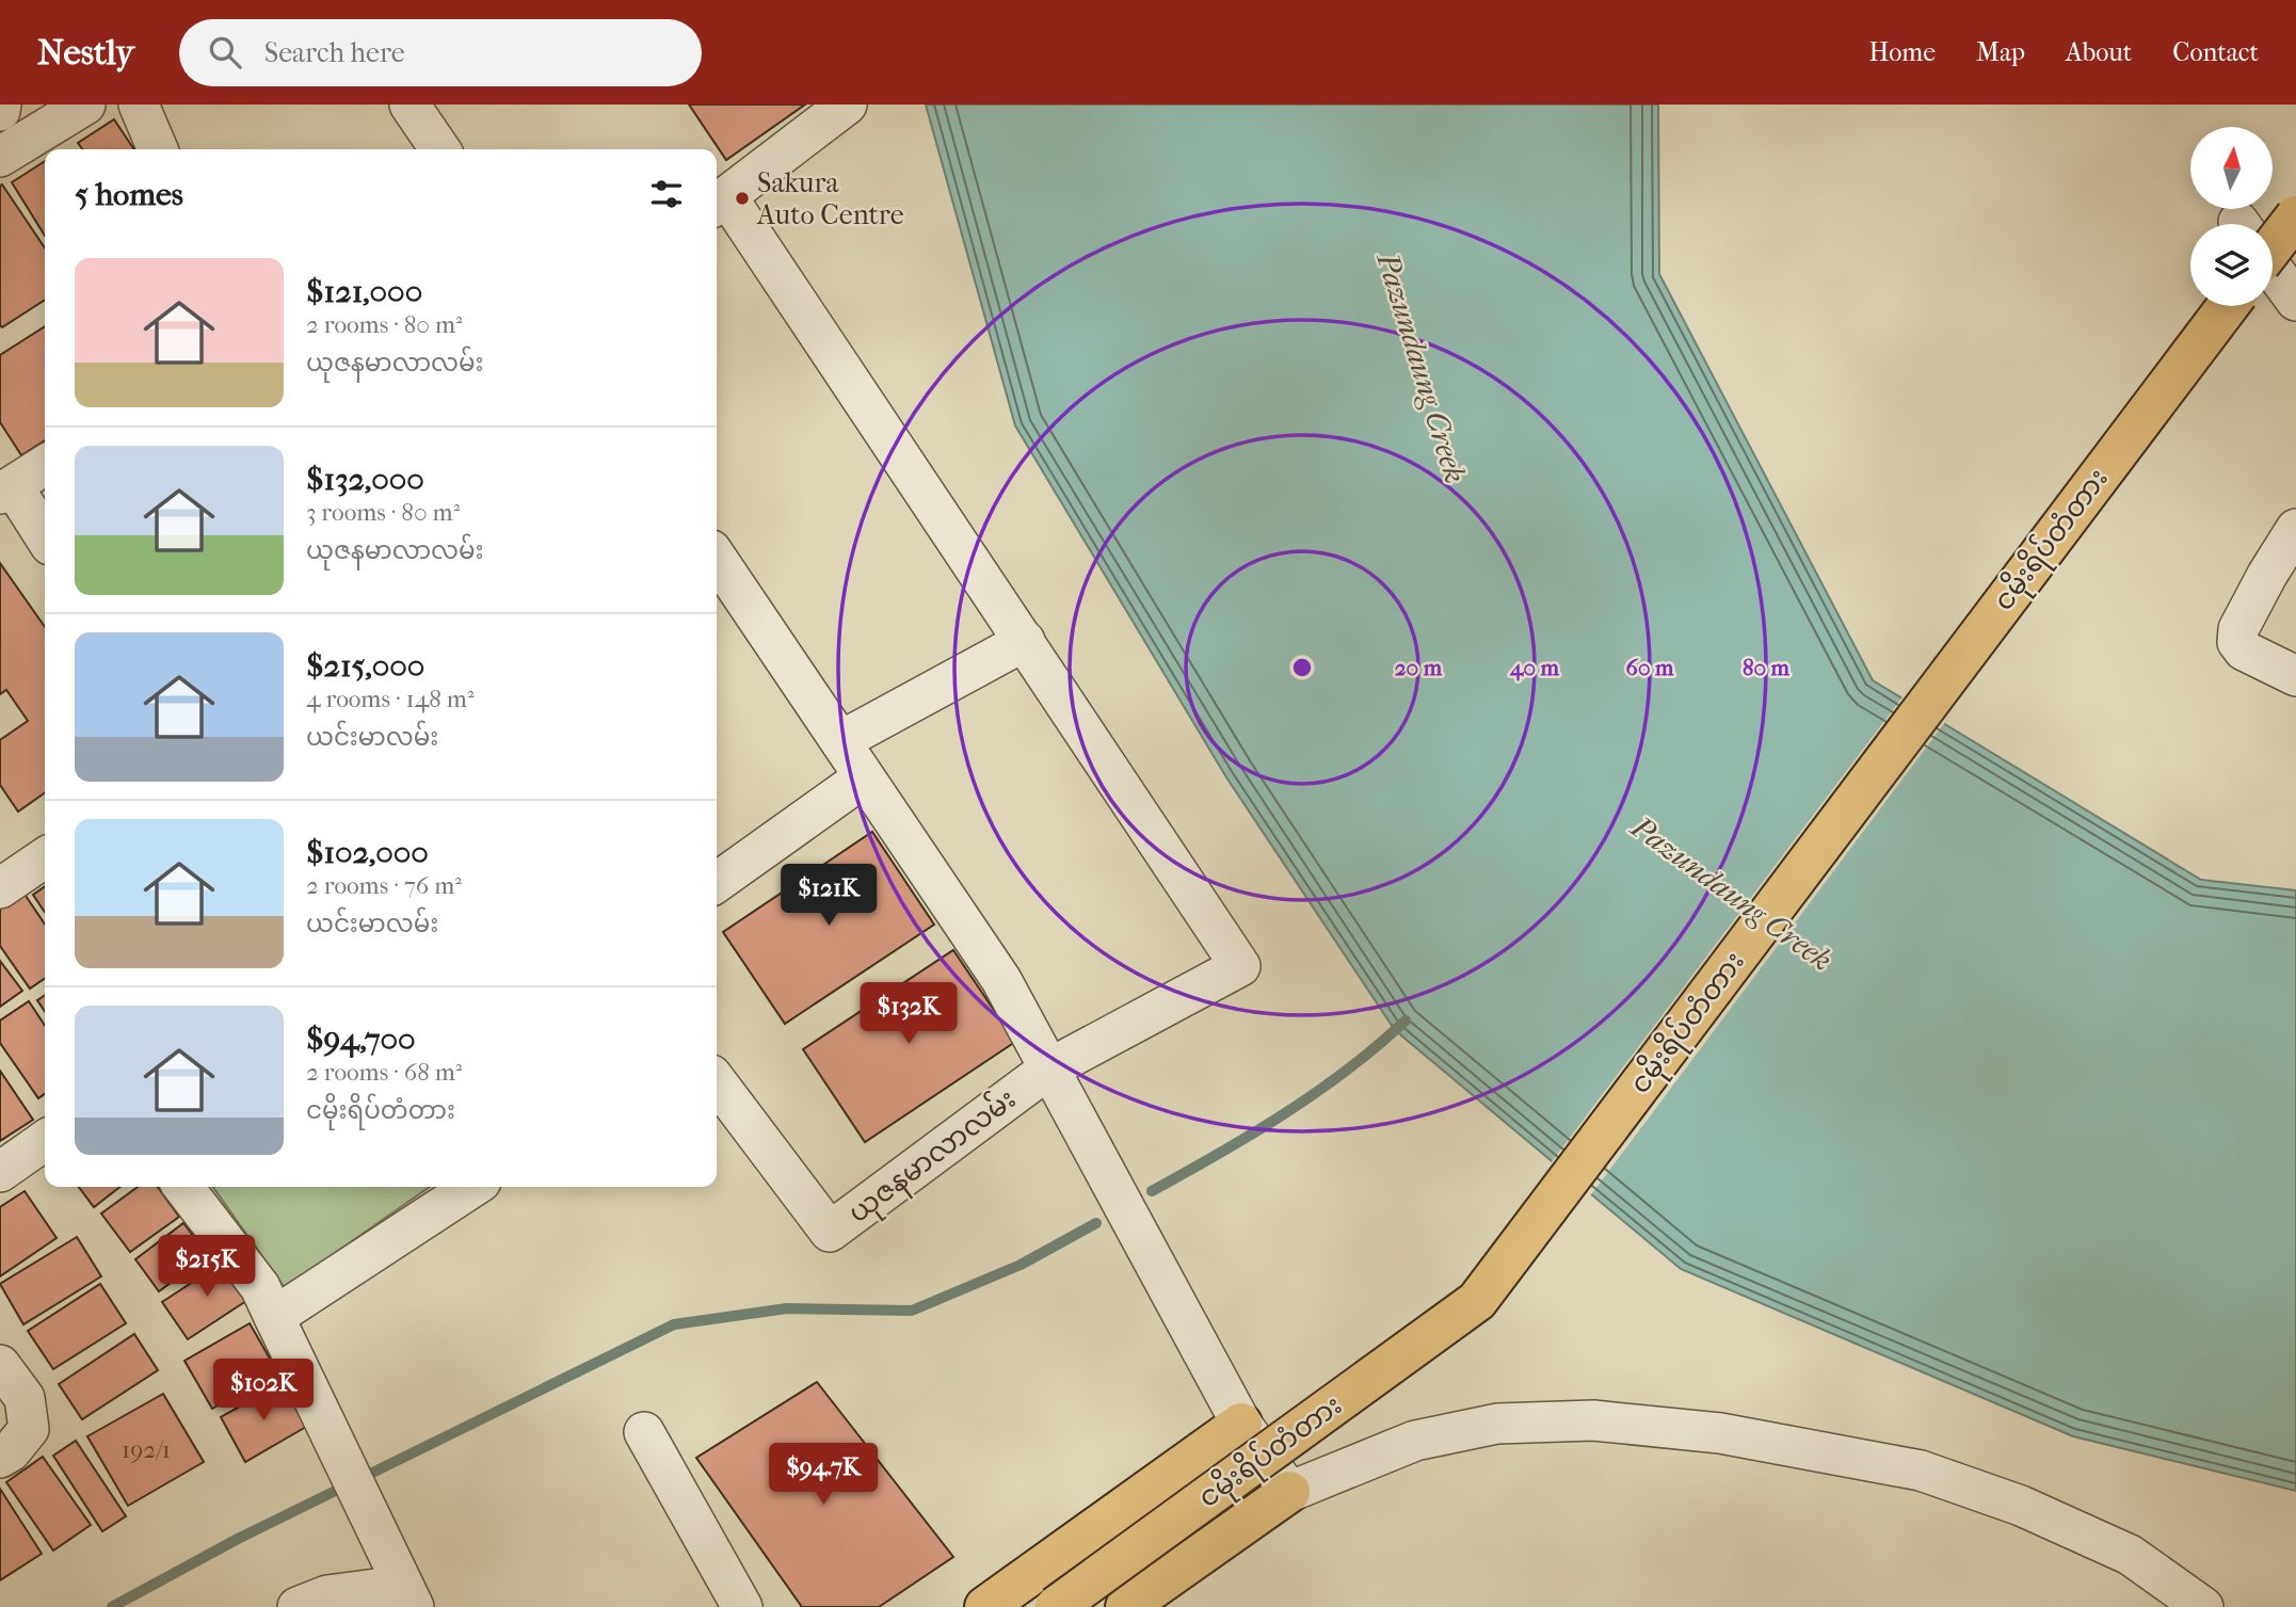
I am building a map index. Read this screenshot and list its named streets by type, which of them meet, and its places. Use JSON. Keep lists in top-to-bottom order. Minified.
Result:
{"streets":{"main road":["ငမိုးရိပ်တံတား"],"street":["ယုဇနမာလာလမ်း"]},"water":["Pazundaung Creek"],"places":["Sakura Auto Centre"],"house_numbers":["192/1"],"north":"top","page":{"header":"Nestly","search":"Search here","nav":["Home","Map","About","Contact"],"heading":"5 homes","list":[{"name":"$121,000","note":"2 rooms · 80 m² · ယုဇနမာလာလမ်း"},{"name":"$132,000","note":"3 rooms · 80 m² · ယုဇနမာလာလမ်း"},{"name":"$215,000","note":"4 rooms · 148 m² · ယင်းမာလမ်း"},{"name":"$102,000","note":"2 rooms · 76 m² · ယင်းမာလမ်း"},{"name":"$94,700","note":"2 rooms · 68 m² · ငမိုးရိပ်တံတား"}],"price":["$121K","$132K","$215K","$102K","$94.7K"]},"rings":["20 m","40 m","60 m","80 m"]}
